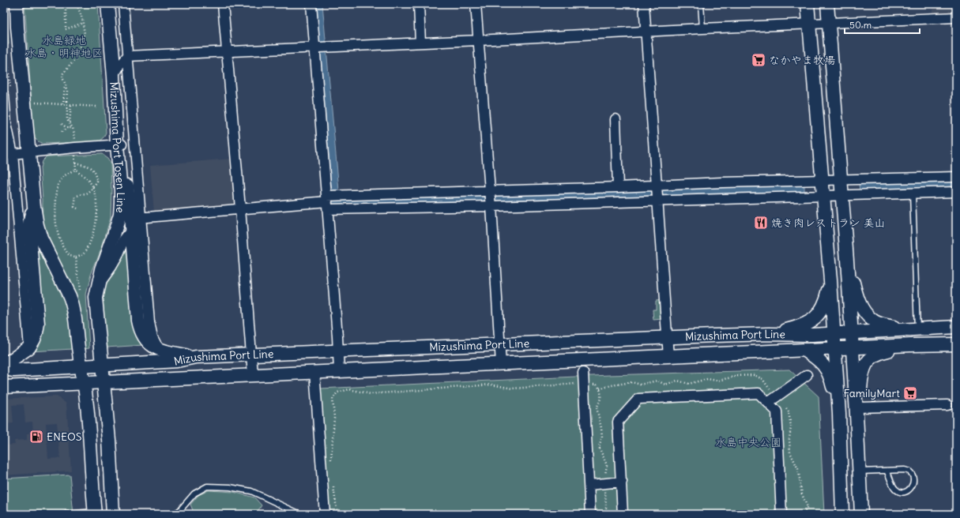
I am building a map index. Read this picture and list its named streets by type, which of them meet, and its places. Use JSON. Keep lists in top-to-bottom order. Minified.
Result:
{"streets":{"main road":["Mizushima Port Tosen Line","Mizushima Port Line"]},"crossings":[["Mizushima Port Tosen Line","Mizushima Port Line"]],"parks":["水島緑地 水島・明神地区","水島中央公園"],"places":{"supermarket":["なかやま牧場","FamilyMart"],"restaurant":["焼き肉レストラン 美山"],"fuel station":["ENEOS"]},"scale_bar":"50 m"}
